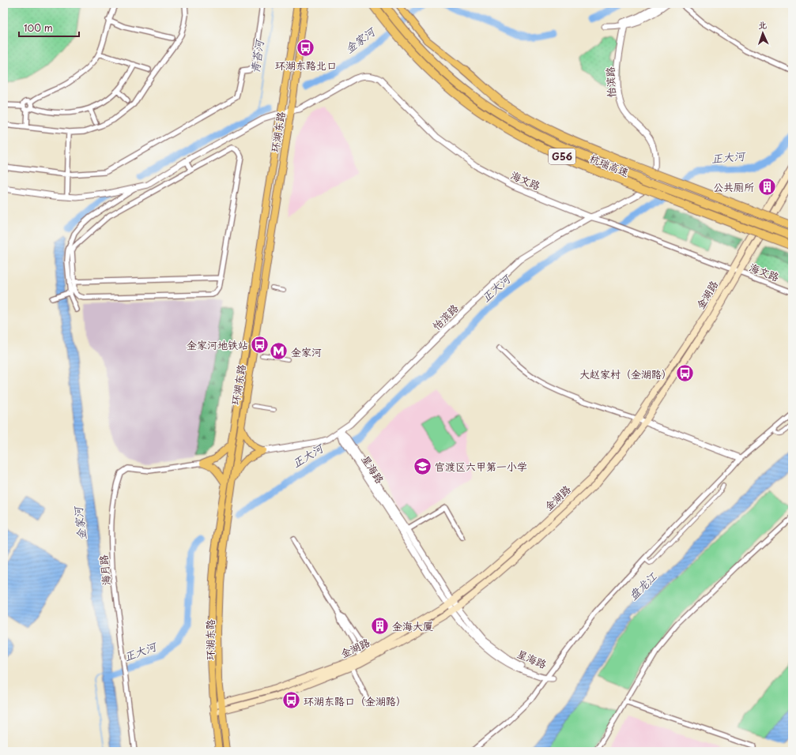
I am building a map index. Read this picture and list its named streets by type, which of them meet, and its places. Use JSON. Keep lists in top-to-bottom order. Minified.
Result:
{"streets":{"highway":["G56","杭瑞高速"],"main road":["环湖东路","金湖路"],"street":["怡滨路","海文路","星海路","海月路"]},"crossings":[["怡滨路","海文路"],["怡滨路","星海路"],["环湖东路","海文路"],["环湖东路","金湖路"],["海文路","金湖路"],["金湖路","星海路"]],"water":["金家河","青苔河","正大河","盘龙江"],"places":{"bus stop":["环湖东路北口","金家河地铁站","大赵家村（金湖路）","环湖东路口（金湖路）"],"building":["公共厕所","金海大厦"],"metro station":["金家河"],"school or university":["官渡区六甲第一小学"]},"scale_bar":"100 m","north":"top"}
